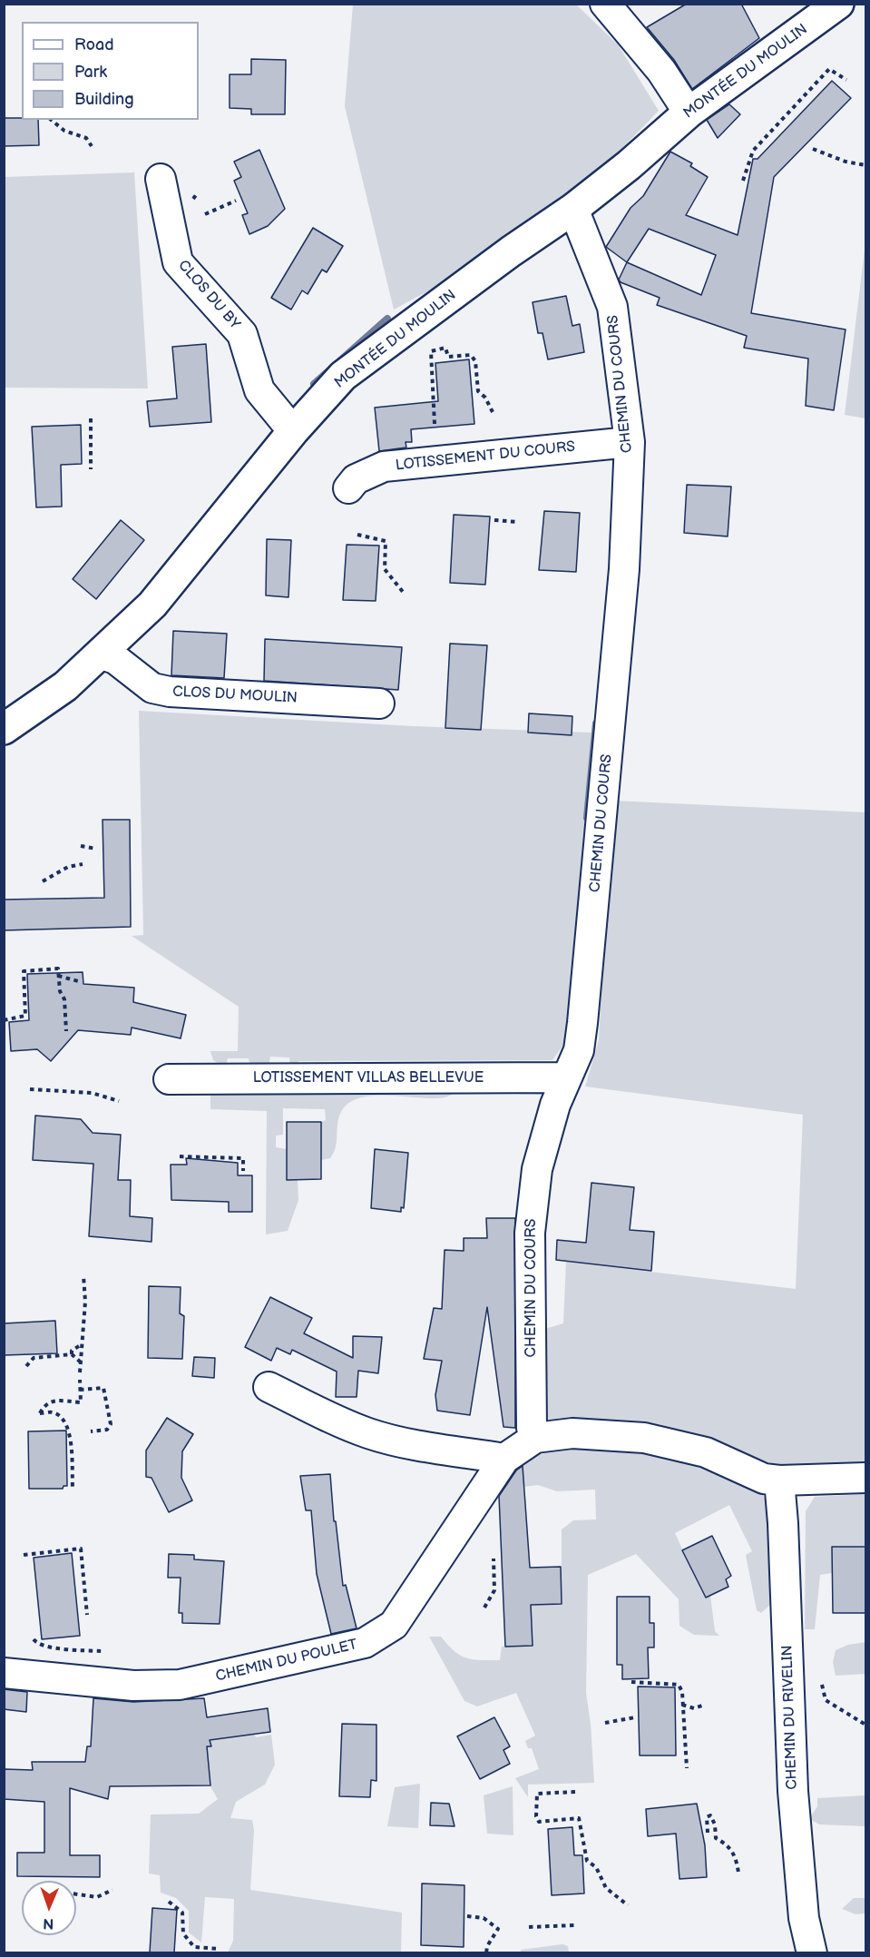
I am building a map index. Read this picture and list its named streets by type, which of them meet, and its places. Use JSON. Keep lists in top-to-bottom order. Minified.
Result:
{"streets":{"street":["MONTÉE DU MOULIN","CLOS DU BY","CHEMIN DU COURS","LOTISSEMENT DU COURS","CLOS DU MOULIN","LOTISSEMENT VILLAS BELLEVUE","CHEMIN DU POULET","CHEMIN DU RIVELIN"]},"crossings":[["MONTÉE DU MOULIN","CLOS DU BY"],["MONTÉE DU MOULIN","CHEMIN DU COURS"],["MONTÉE DU MOULIN","CLOS DU MOULIN"],["CHEMIN DU COURS","LOTISSEMENT DU COURS"],["CHEMIN DU COURS","LOTISSEMENT VILLAS BELLEVUE"],["CHEMIN DU COURS","CHEMIN DU POULET"]],"legend":["Road","Park","Building"],"north":"bottom"}
